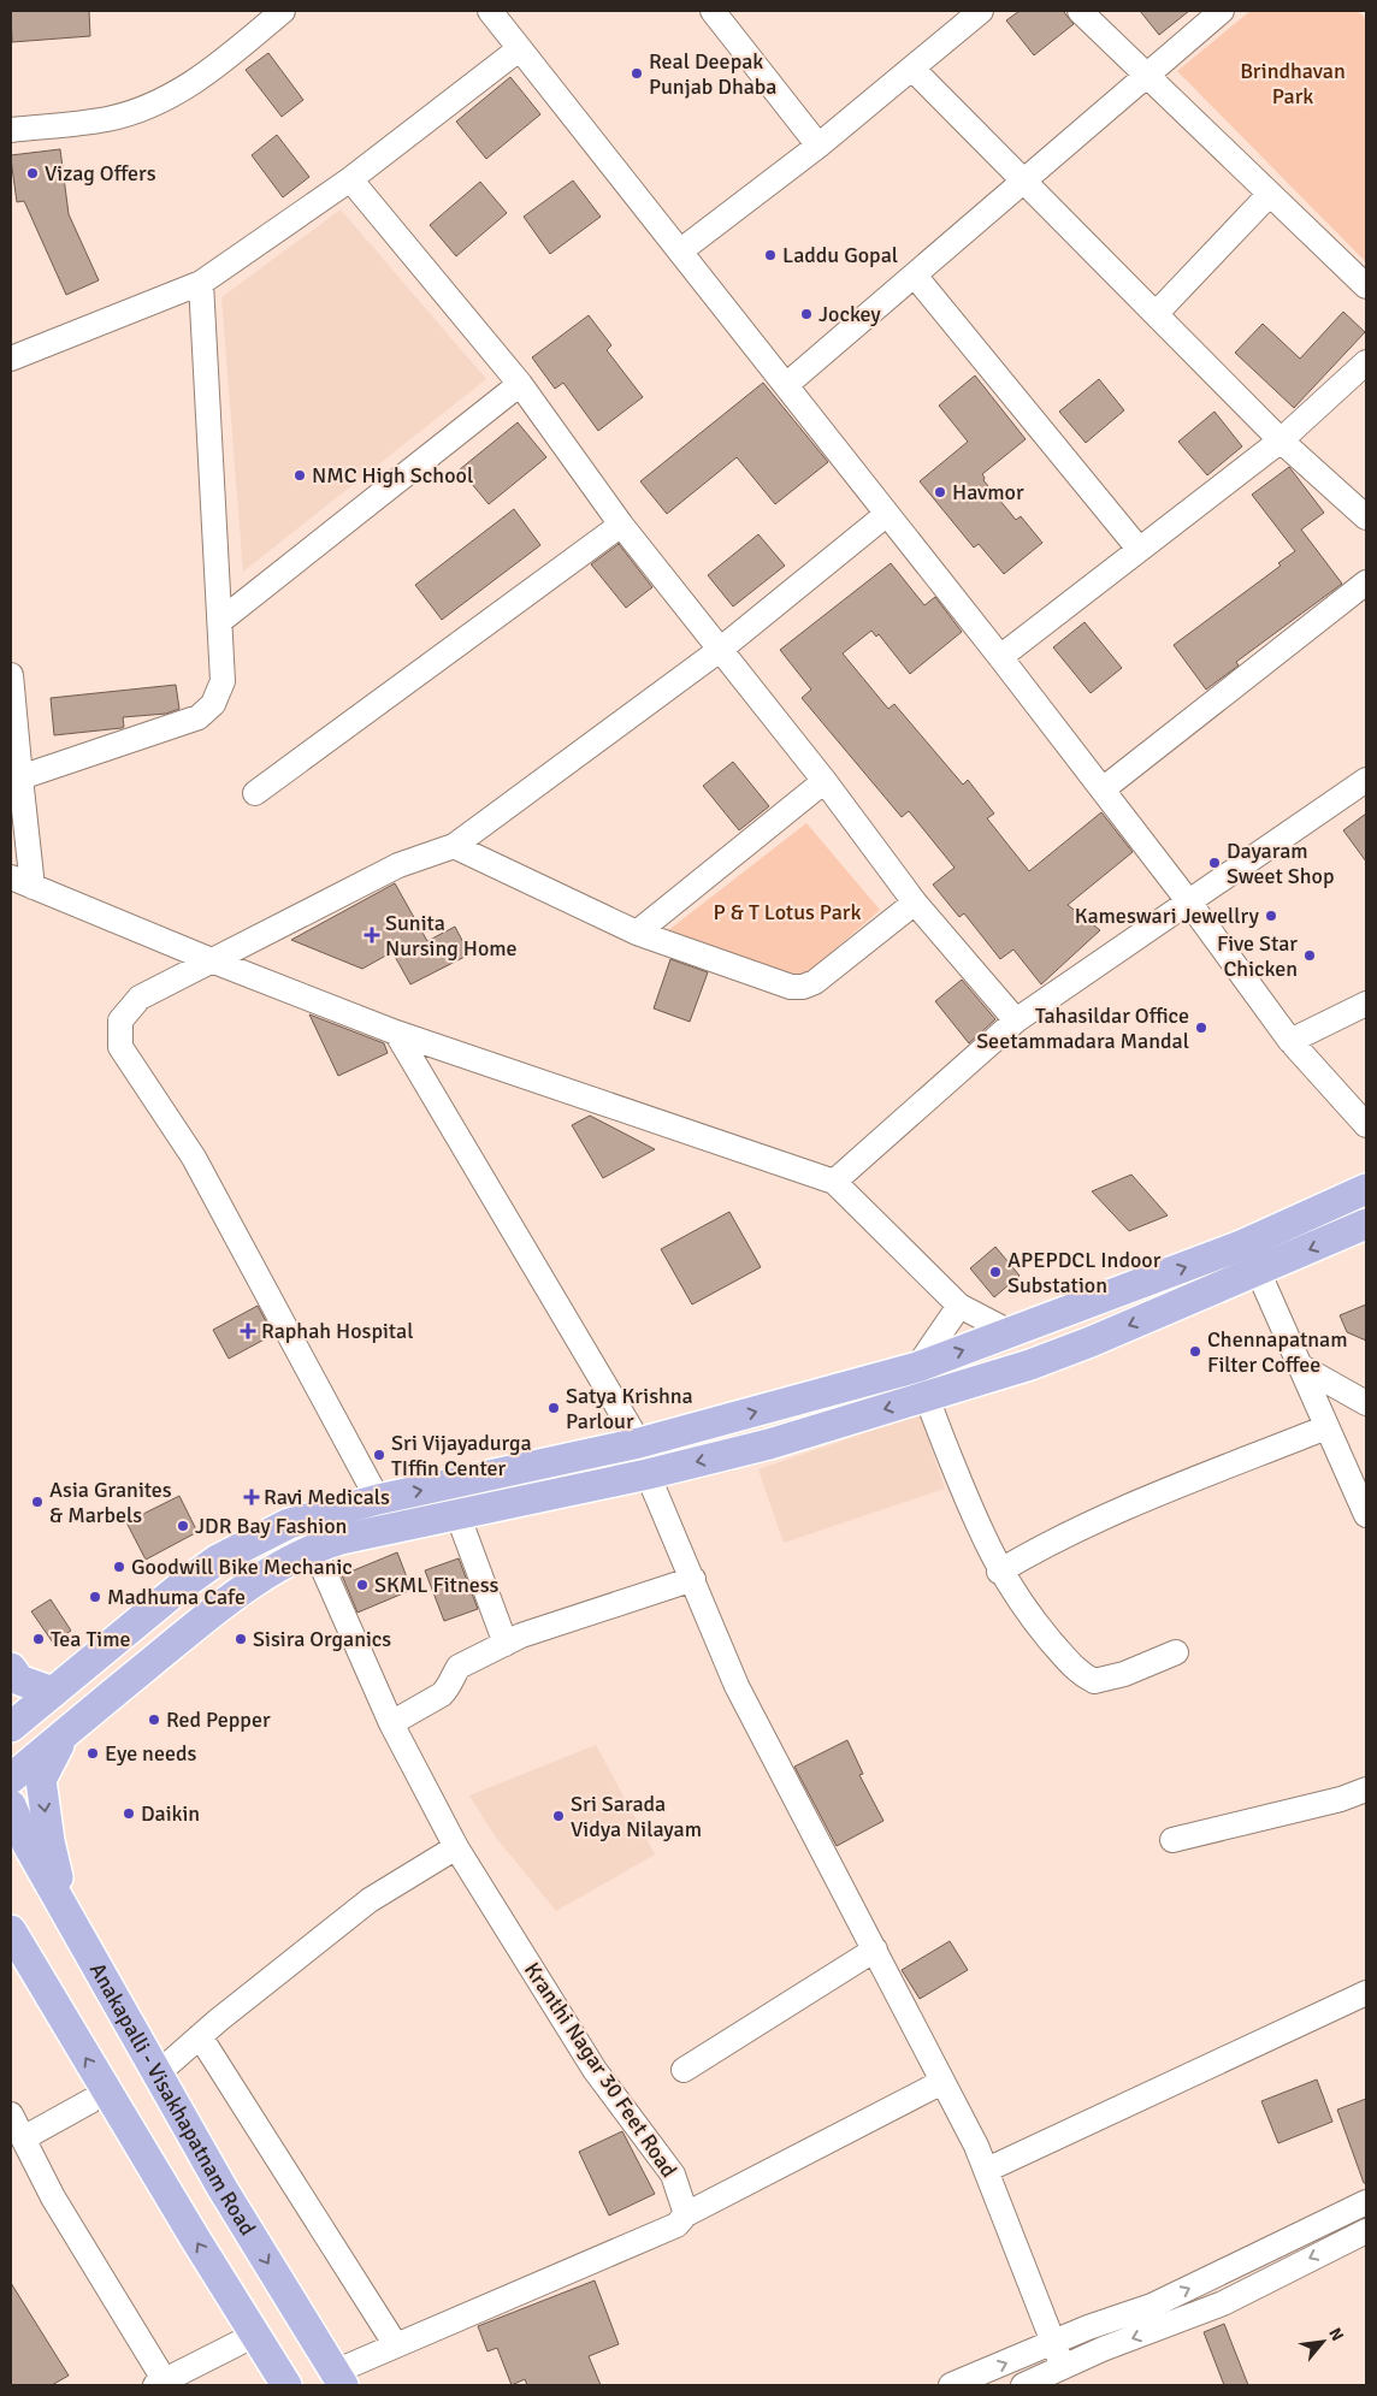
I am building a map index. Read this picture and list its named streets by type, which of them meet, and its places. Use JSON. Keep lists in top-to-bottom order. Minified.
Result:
{"streets":{"main road":["Anakapalli - Visakhapatnam Road"],"street":["Kranthi Nagar 30 Feet Road"]},"parks":["Brindhavan Park","P & T Lotus Park"],"places":{"other":["Real Deepak Punjab Dhaba","Vizag Offers","Laddu Gopal","Jockey","NMC High School","Havmor","Dayaram Sweet Shop","Kameswari Jewellry","Five Star Chicken","Tahasildar Office Seetammadara Mandal","APEPDCL Indoor Substation","Chennapatnam Filter Coffee","Satya Krishna Parlour","Sri Vijayadurga TIffin Center","Asia Granites & Marbels","JDR Bay Fashion","Goodwill Bike Mechanic","SKML Fitness","Madhuma Cafe","Tea Time","Sisira Organics","Red Pepper","Eye needs","Daikin","Sri Sarada Vidya Nilayam"],"health":["Sunita Nursing Home","Raphah Hospital","Ravi Medicals"]},"north":"top right"}
